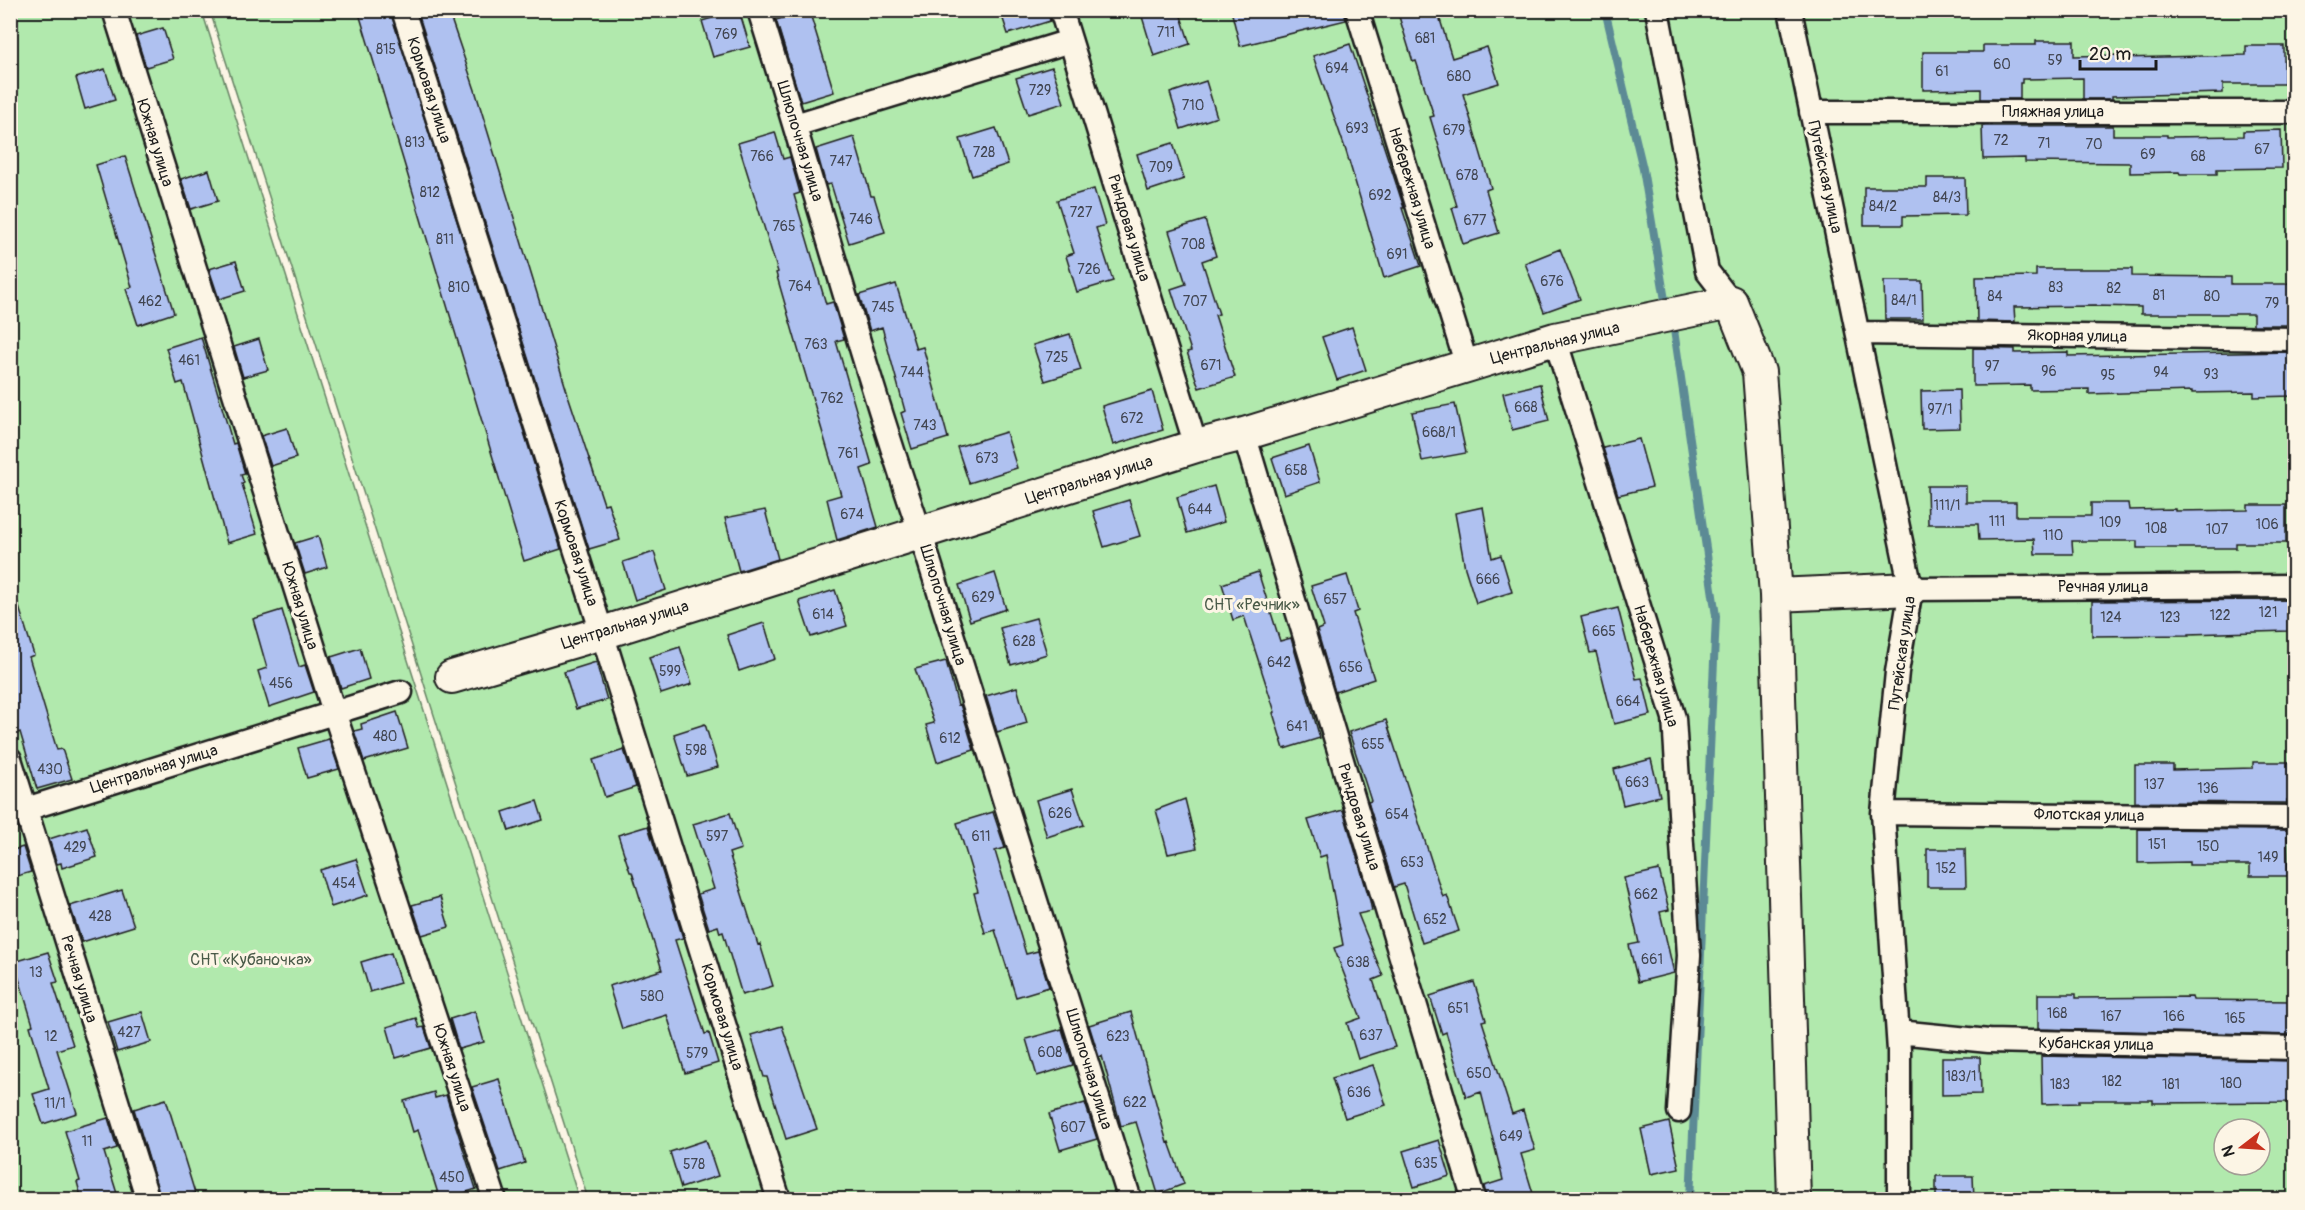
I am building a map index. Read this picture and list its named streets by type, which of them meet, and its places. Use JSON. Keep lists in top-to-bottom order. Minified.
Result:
{"streets":{"street":["Кормовая улица","Пляжная улица","Шлюпочная улица","Южная улица","Путейская улица","Набережная улица","Рындовая улица","Якорная улица","Центральная улица","Речная улица","Флотская улица","Кубанская улица"]},"crossings":[["Кормовая улица","Центральная улица"],["Пляжная улица","Путейская улица"],["Шлюпочная улица","Центральная улица"],["Южная улица","Центральная улица"],["Путейская улица","Якорная улица"],["Путейская улица","Речная улица"],["Путейская улица","Флотская улица"],["Путейская улица","Кубанская улица"],["Набережная улица","Центральная улица"],["Рындовая улица","Центральная улица"],["Центральная улица","Речная улица"]],"parks":["СНТ «Речник»","СНТ «Кубаночка»"],"house_numbers":["711","769","681","815","59","60","694","61","680","729","710","693","679","72","813","71","70","67","728","69","766","68","747","709","678","812","692","84/3","84/2","727","746","677","765","811","708","691","726","676","764","810","83","82","81","84","80","84/1","462","707","79","745","763","725","461","671","97","96","744","94","93","95","762","668","97/1","672","743","668/1","761","673","658","111/1","644","674","111","109","106","108","107","110","666","629","657","121","614","122","124","123","665","628","642","656","599","456","664","641","480","612","655","598","430","663","137","136","626","654","597","611","151","150","429","149","653","152","454","662","428","652","661","638","13","580","651","168","167","166","165","427","637","12","623","608","579","650","183/1","182","180","183","181","636","622","11/1","607","649","11","635","578","450"],"scale_bar":"20 m","north":"left"}
